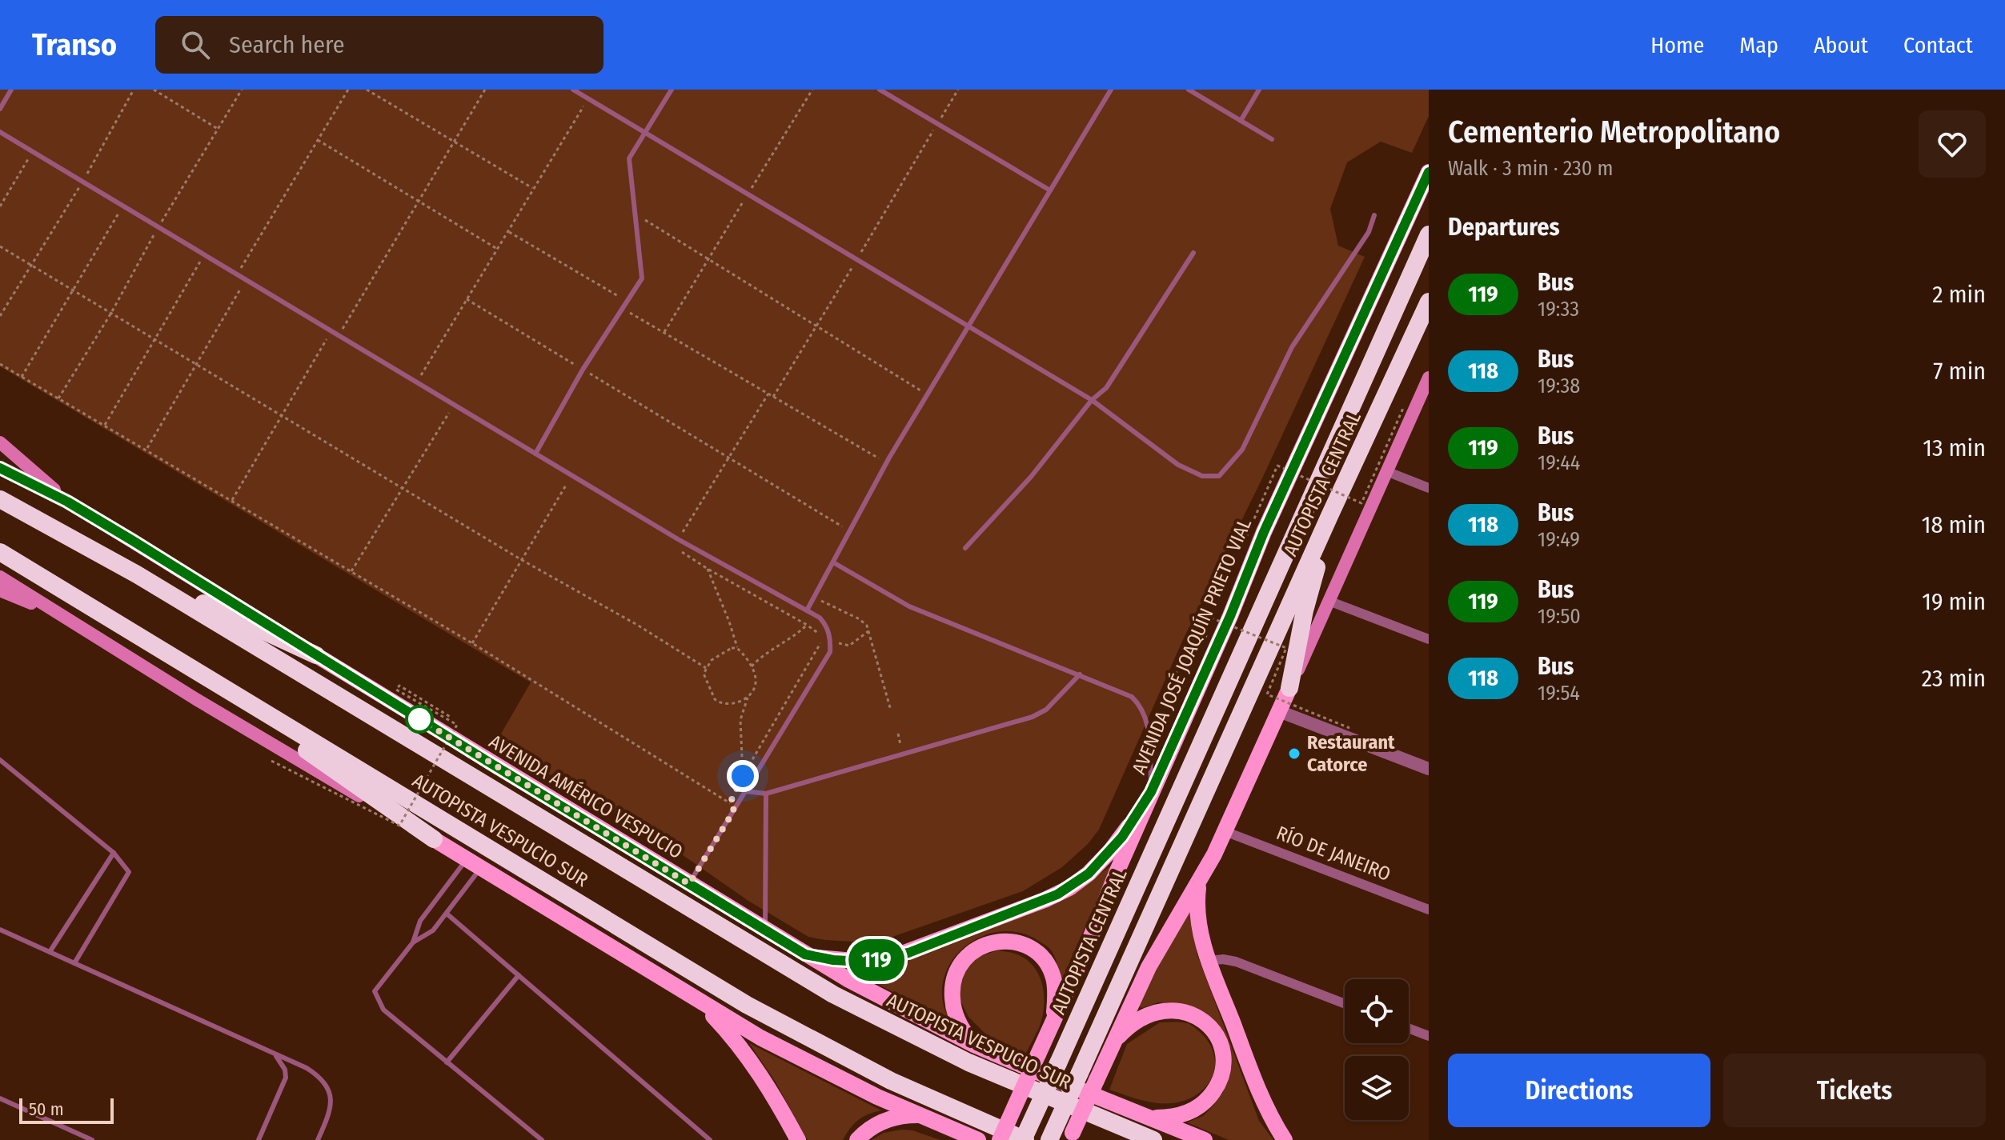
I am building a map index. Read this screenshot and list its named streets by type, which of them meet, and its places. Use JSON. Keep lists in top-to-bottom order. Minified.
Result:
{"streets":{"highway":["AUTOPISTA CENTRAL","AUTOPISTA VESPUCIO SUR"],"main road":["AVENIDA JOSÉ JOAQUÍN PRIETO VIAL","AVENIDA AMÉRICO VESPUCIO"],"street":["RÍO DE JANEIRO"]},"crossings":[["AUTOPISTA CENTRAL","AUTOPISTA VESPUCIO SUR"]],"places":["Restaurant Catorce"],"lines":["bus line 119"],"scale_bar":"50 m","page":{"header":"Transo","search":"Search here","nav":["Home","Map","About","Contact"],"on_map":"119","heading":[["Cementerio Metropolitano","Walk · 3 min · 230 m"],"Departures"],"list":[{"mark":"119","name":"Bus","note":"19:33","value":"2 min"},{"mark":"118","name":"Bus","note":"19:38","value":"7 min"},{"mark":"119","name":"Bus","note":"19:44","value":"13 min"},{"mark":"118","name":"Bus","note":"19:49","value":"18 min"},{"mark":"119","name":"Bus","note":"19:50","value":"19 min"},{"mark":"118","name":"Bus","note":"19:54","value":"23 min"}],"buttons":["Directions","Tickets"],"scale":"50 m"}}
